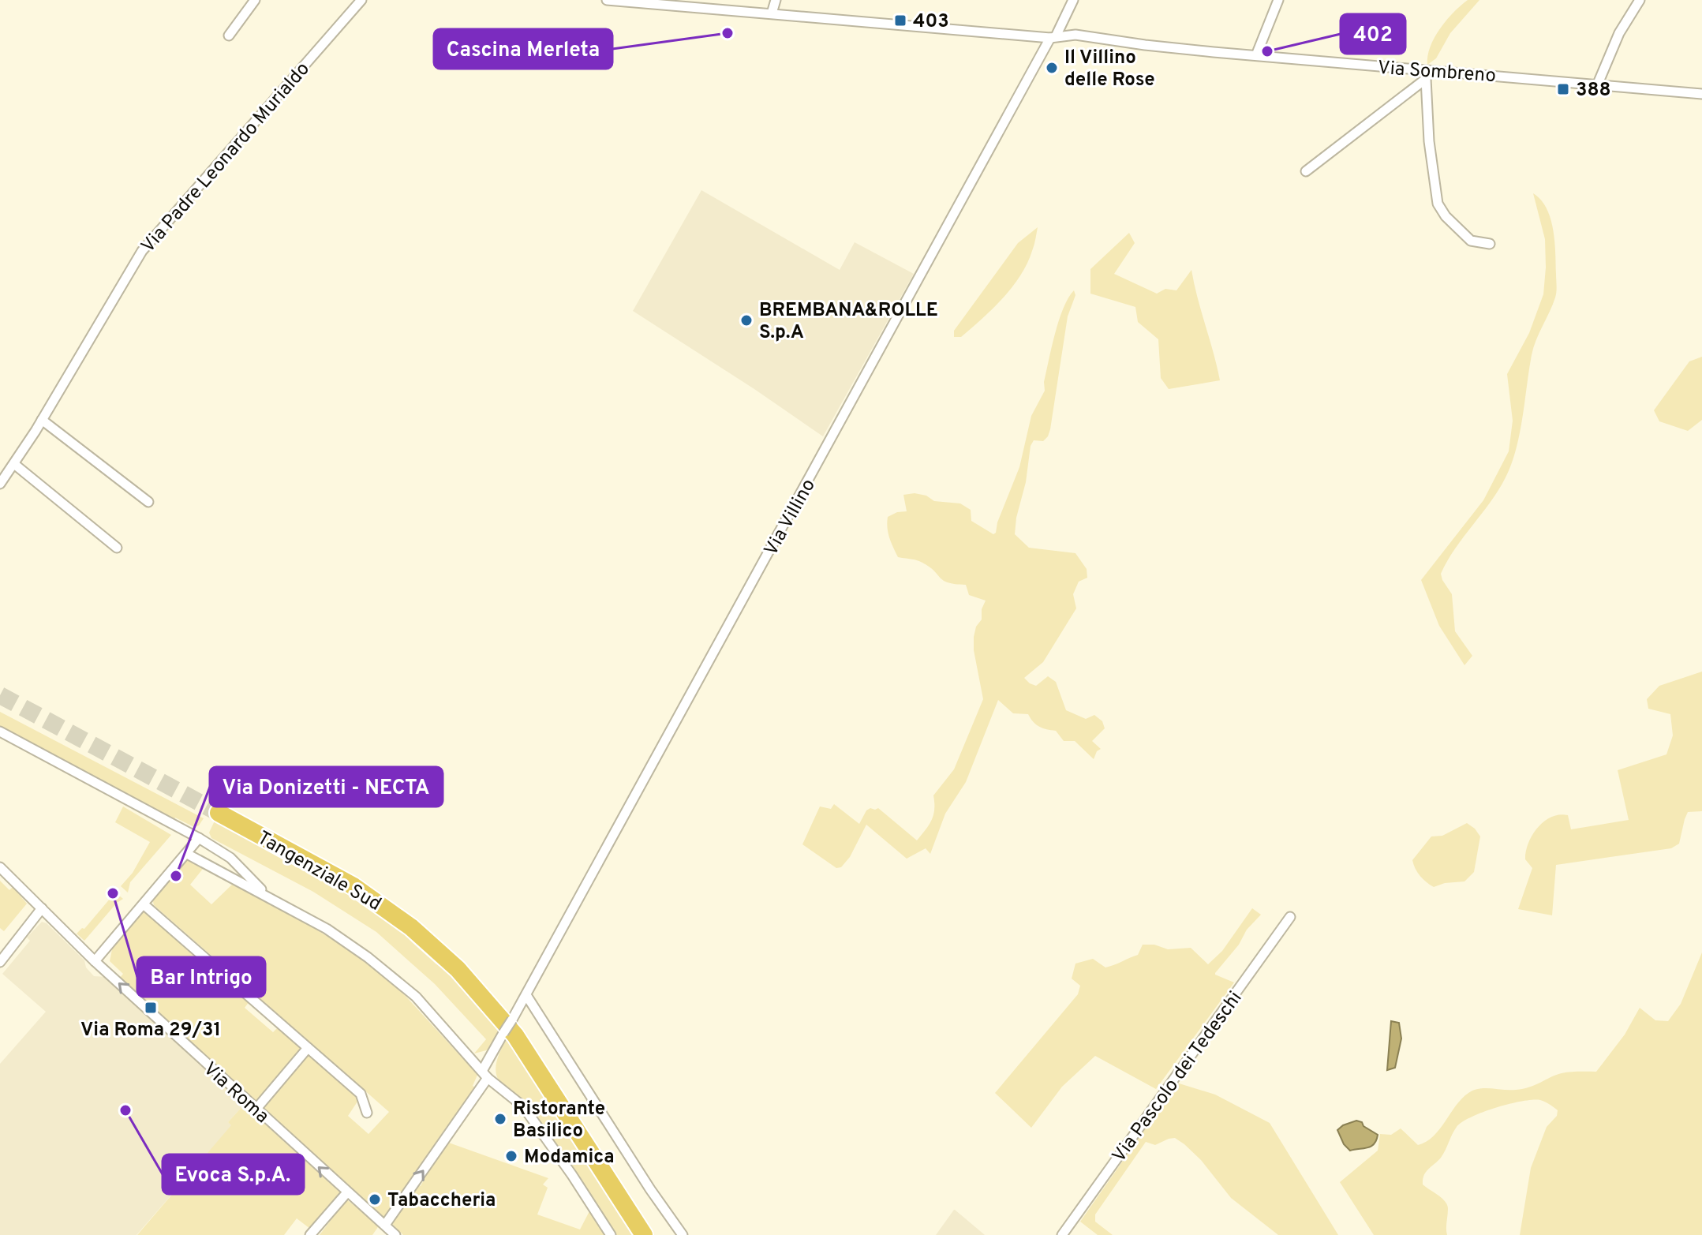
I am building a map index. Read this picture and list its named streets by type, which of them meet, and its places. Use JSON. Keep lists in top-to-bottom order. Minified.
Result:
{"streets":{"highway":["Tangenziale Sud"],"street":["Via Sombreno","Via Padre Leonardo Murialdo","Via Villino","Via Pascolo dei Tedeschi","Via Roma"]},"crossings":[["Via Sombreno","Via Villino"],["Via Villino","Via Roma"]],"places":{"transit":["403","388","Via Roma 29/31"],"other":["Cascina Merleta","402","Il Villino delle Rose","BREMBANA&ROLLE S.p.A","Via Donizetti - NECTA","Bar Intrigo","Evoca S.p.A.","Ristorante Basilico","Modamica","Tabaccheria"]}}
